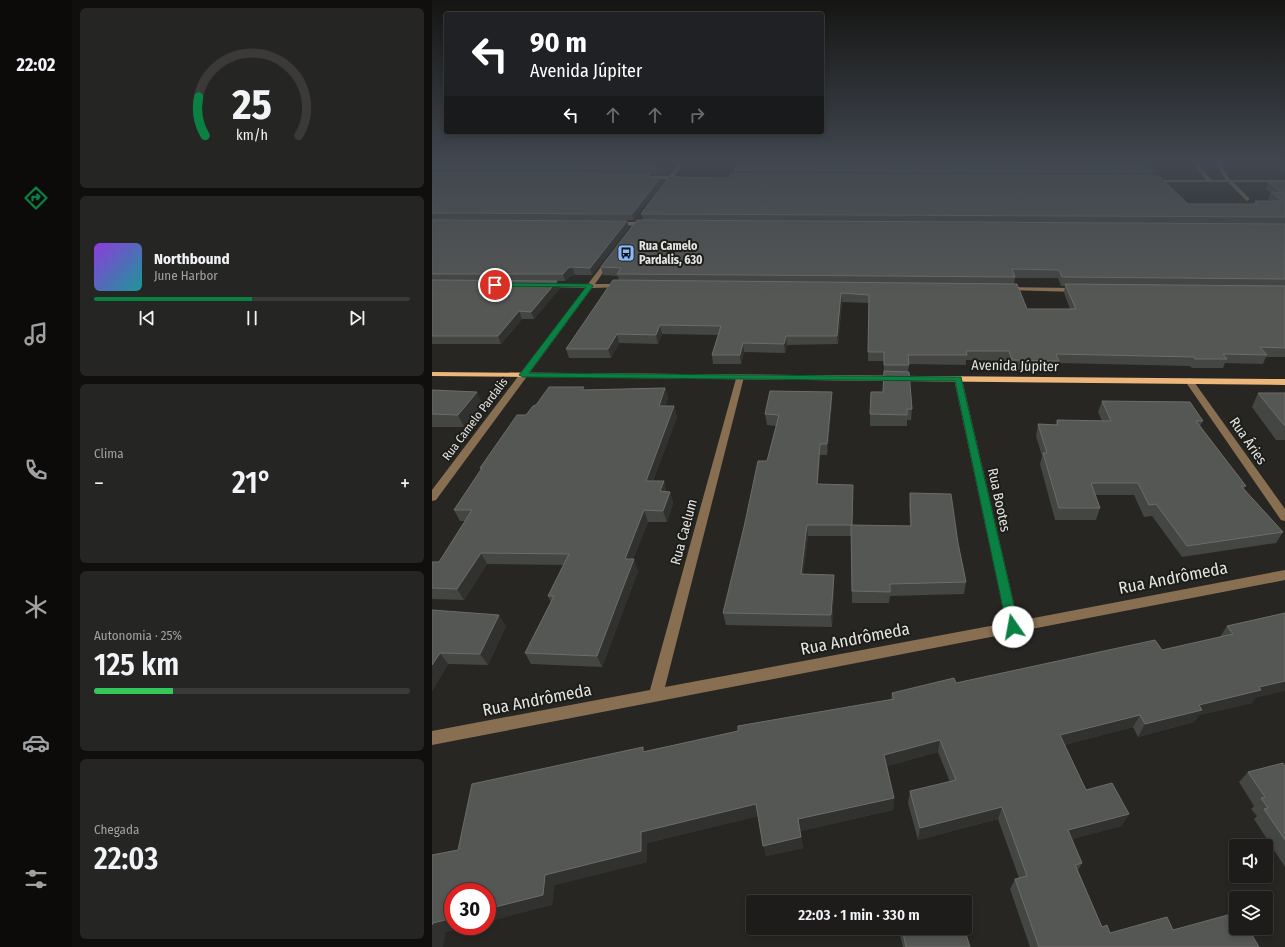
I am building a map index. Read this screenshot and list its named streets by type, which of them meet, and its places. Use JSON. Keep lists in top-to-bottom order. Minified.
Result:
{"streets":{"main road":["Avenida Júpiter"],"street":["Rua Camelo Pardalis","Rua Áries","Rua Bootes","Rua Caelum","Rua Andrômeda"]},"crossings":[["Avenida Júpiter","Rua Camelo Pardalis"],["Avenida Júpiter","Rua Áries"],["Avenida Júpiter","Rua Bootes"],["Avenida Júpiter","Rua Caelum"],["Rua Bootes","Rua Andrômeda"],["Rua Caelum","Rua Andrômeda"]],"places":{"bus stop":["Rua Camelo Pardalis, 630"]},"page":{"tabs":"22:02","turn":["90 m","Avenida Júpiter"],"song":["Northbound","June Harbor"],"tile":["Clima",["Autonomia · 25%","125 km"],["Chegada","22:03"]],"heat":["−","21°","+"],"limit":"30","trip":"22:03 · 1 min · 330 m","gauge":["25","km/h"]}}
